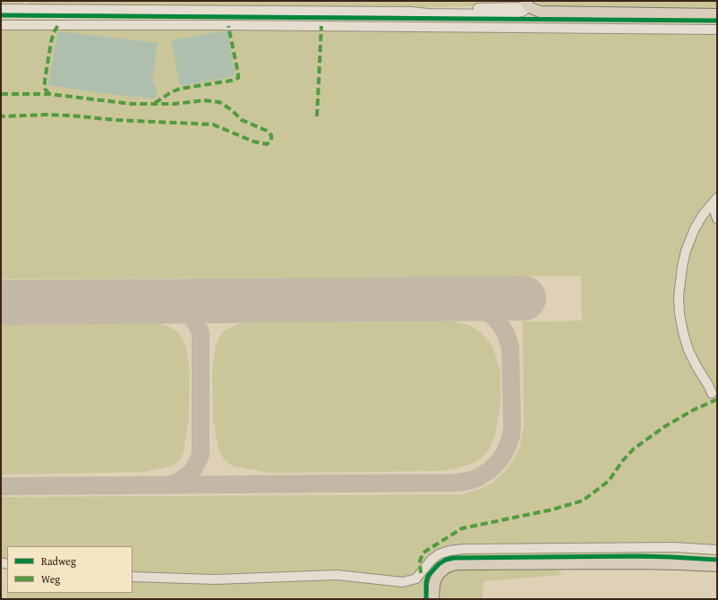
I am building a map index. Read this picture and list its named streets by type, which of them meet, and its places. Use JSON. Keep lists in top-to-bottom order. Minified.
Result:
{"legend":["Radweg","Weg"]}
